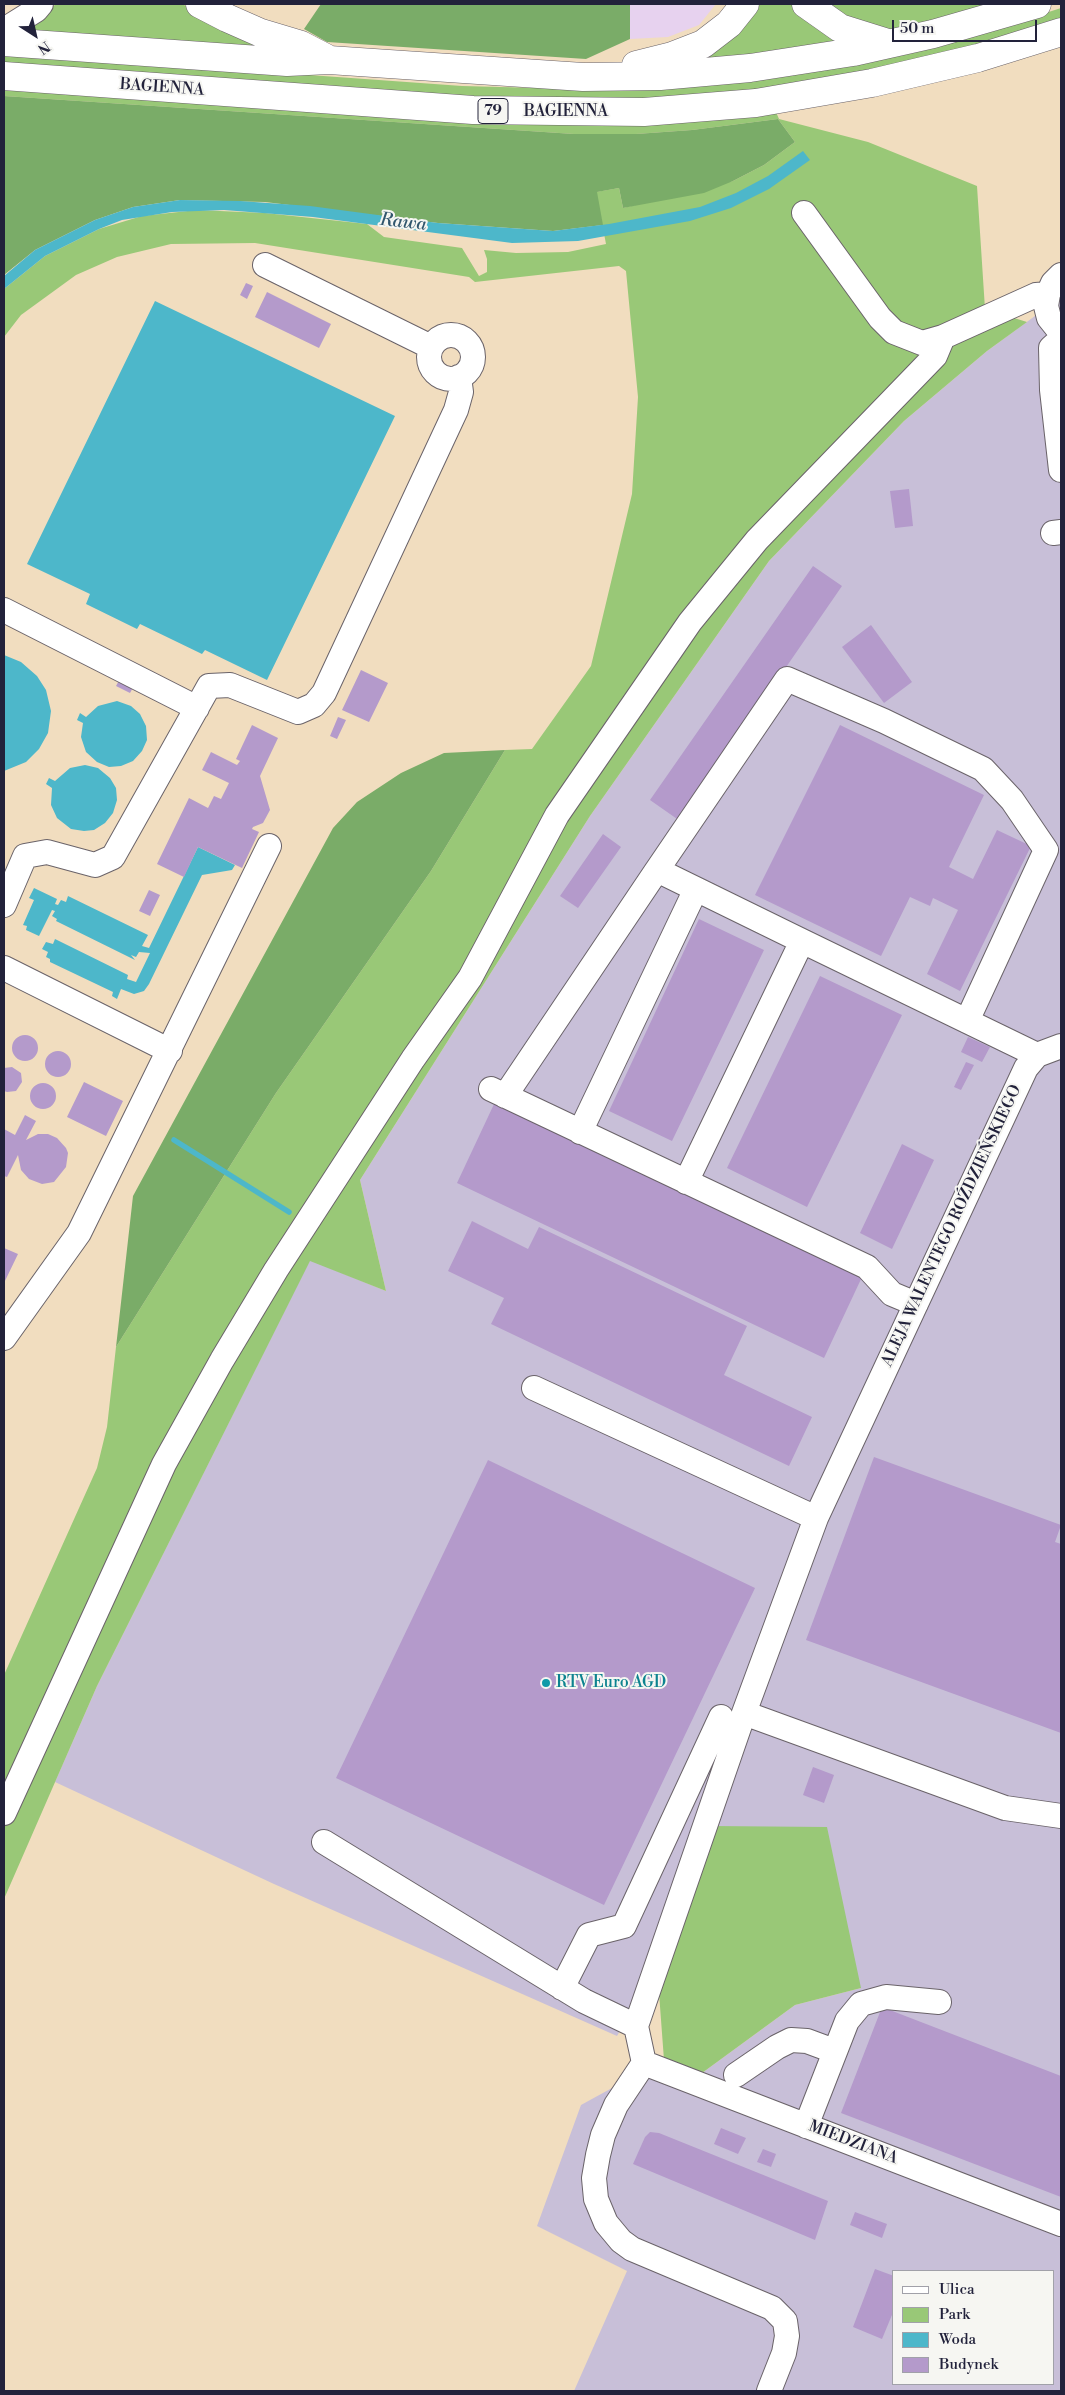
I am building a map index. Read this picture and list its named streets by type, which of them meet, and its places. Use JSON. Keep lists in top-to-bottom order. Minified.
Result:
{"streets":{"main road":["BAGIENNA","79"],"street":["ALEJA WALENTEGO ROŹDZIEŃSKIEGO","MIEDZIANA"]},"water":["Rawa"],"places":["RTV Euro AGD"],"legend":["Ulica","Park","Woda","Budynek"],"scale_bar":"50 m","north":"bottom right"}
